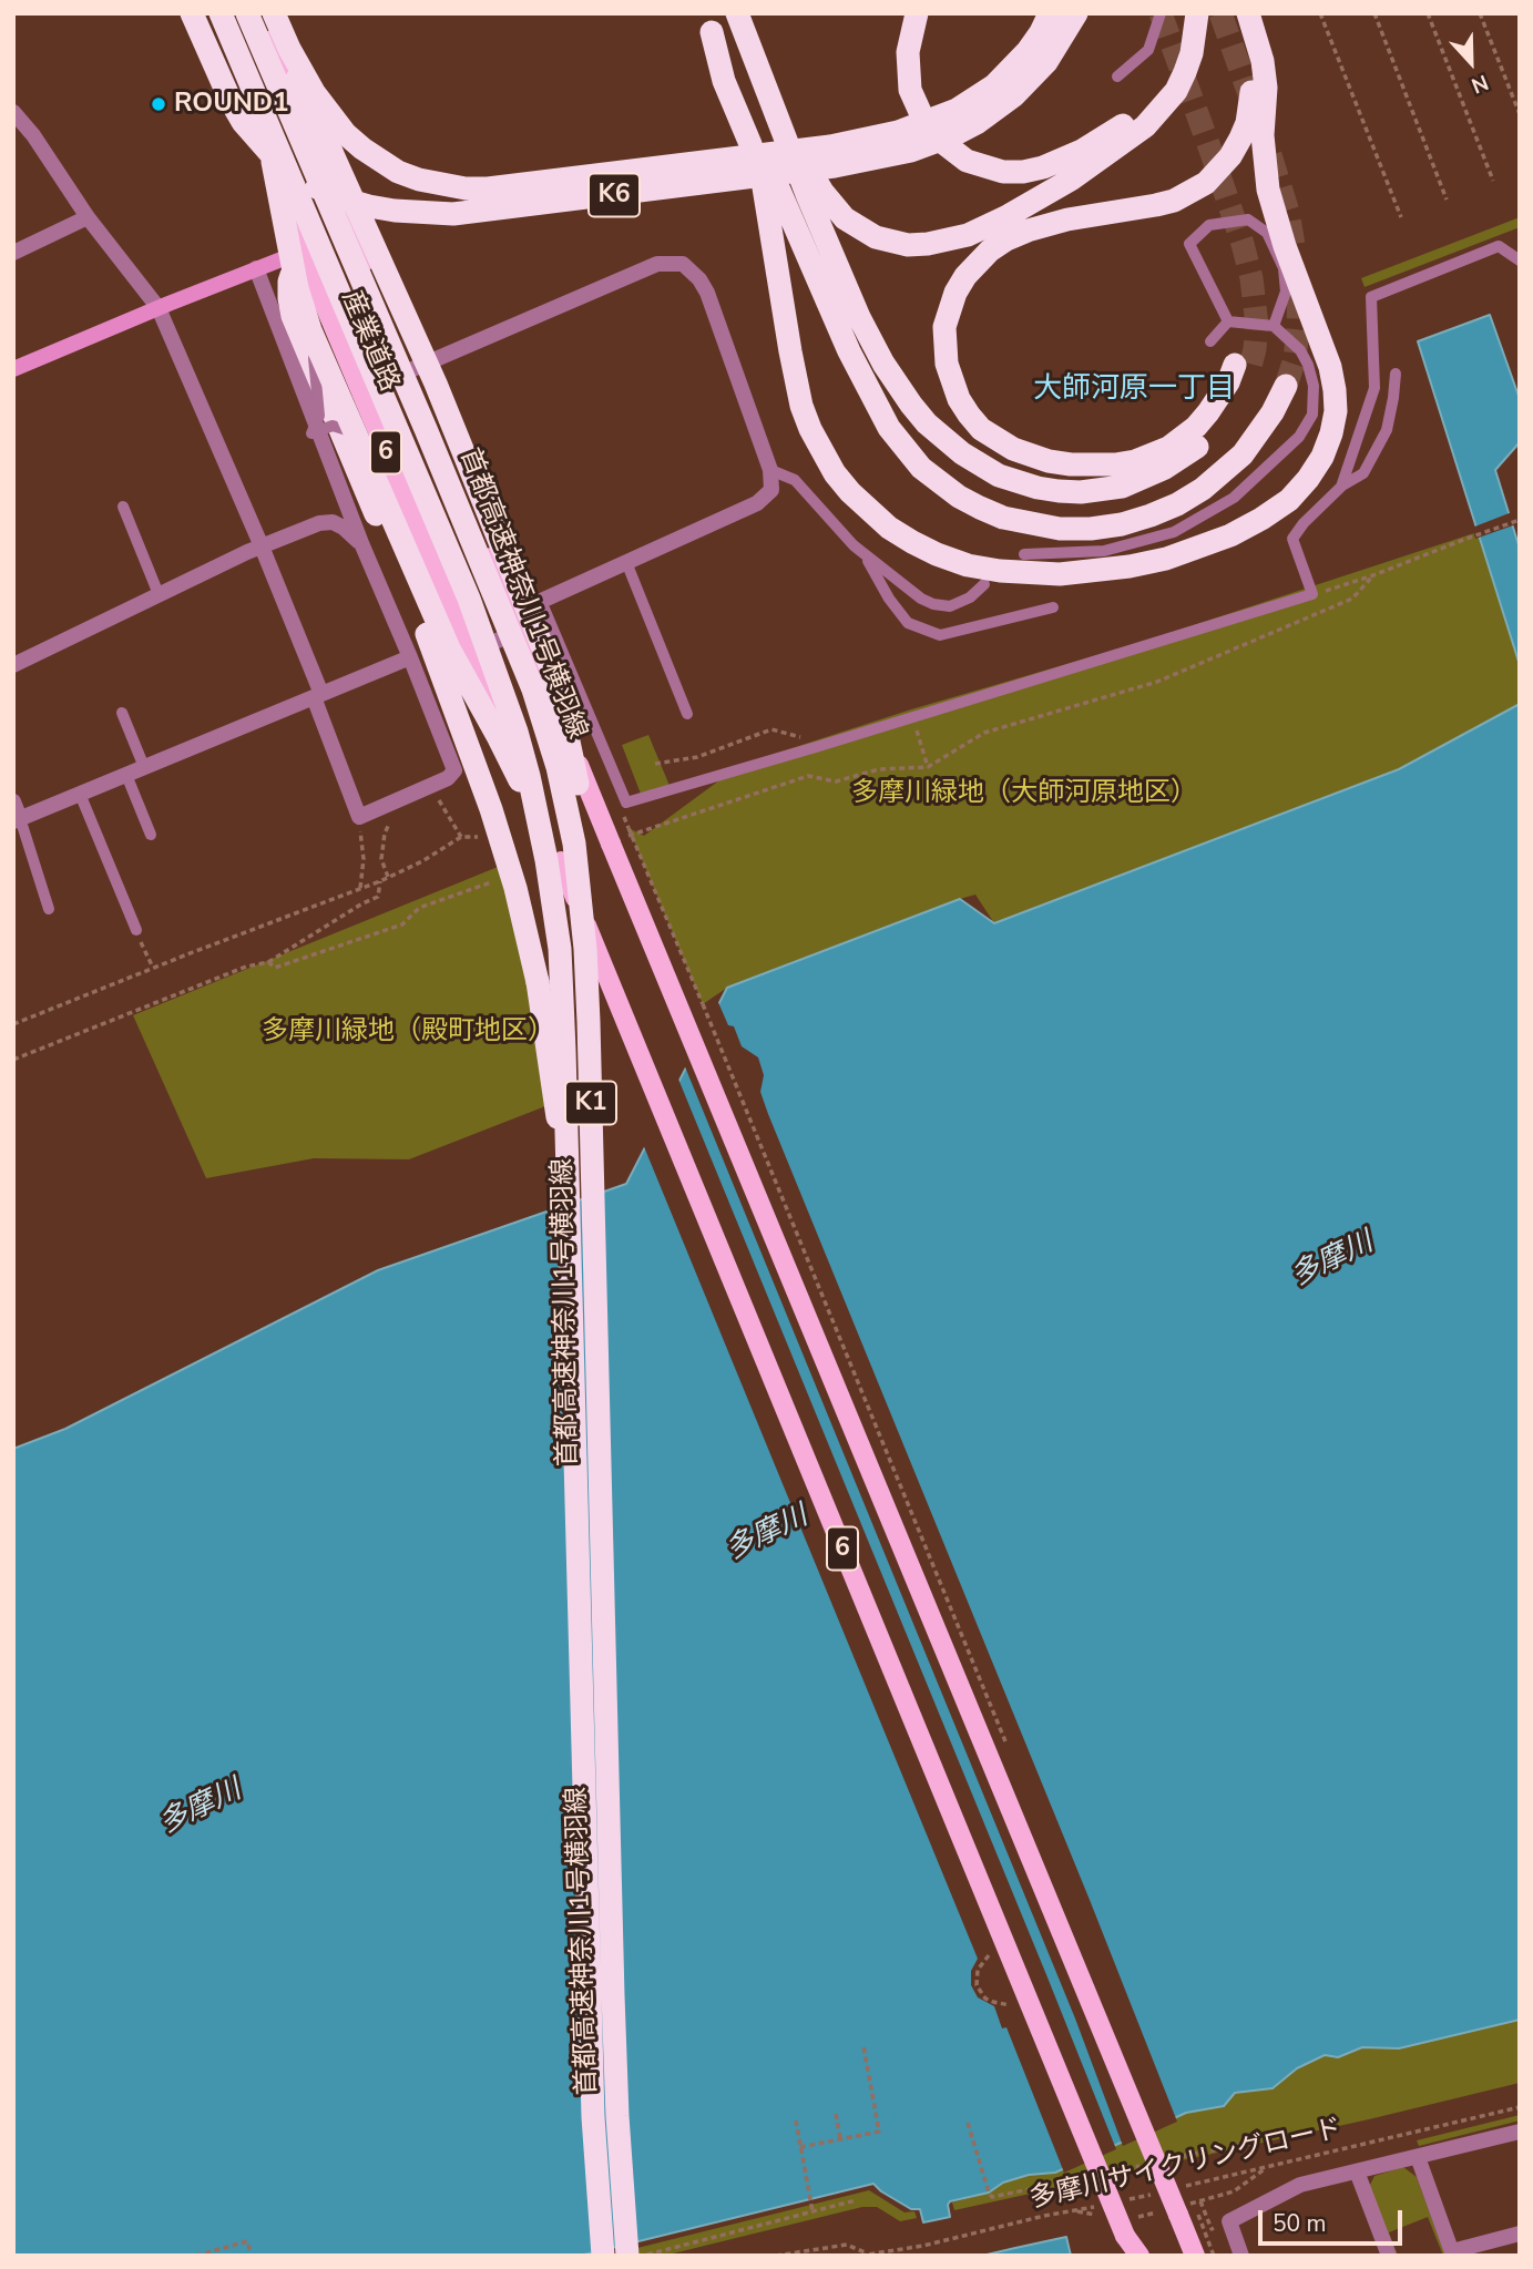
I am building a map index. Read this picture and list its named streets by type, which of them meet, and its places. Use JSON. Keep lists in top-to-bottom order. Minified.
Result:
{"streets":{"highway":["K6","首都高速神奈川1号横羽線","K1"],"main road":["産業道路","6"],"path":["多摩川サイクリングロード"]},"crossings":[["産業道路","6"],["産業道路","首都高速神奈川1号横羽線"],["6","首都高速神奈川1号横羽線"]],"districts":["大師河原一丁目"],"water":["多摩川"],"parks":["多摩川緑地（大師河原地区）","多摩川緑地（殿町地区）"],"places":["ROUND1"],"scale_bar":"50 m","north":"bottom"}
